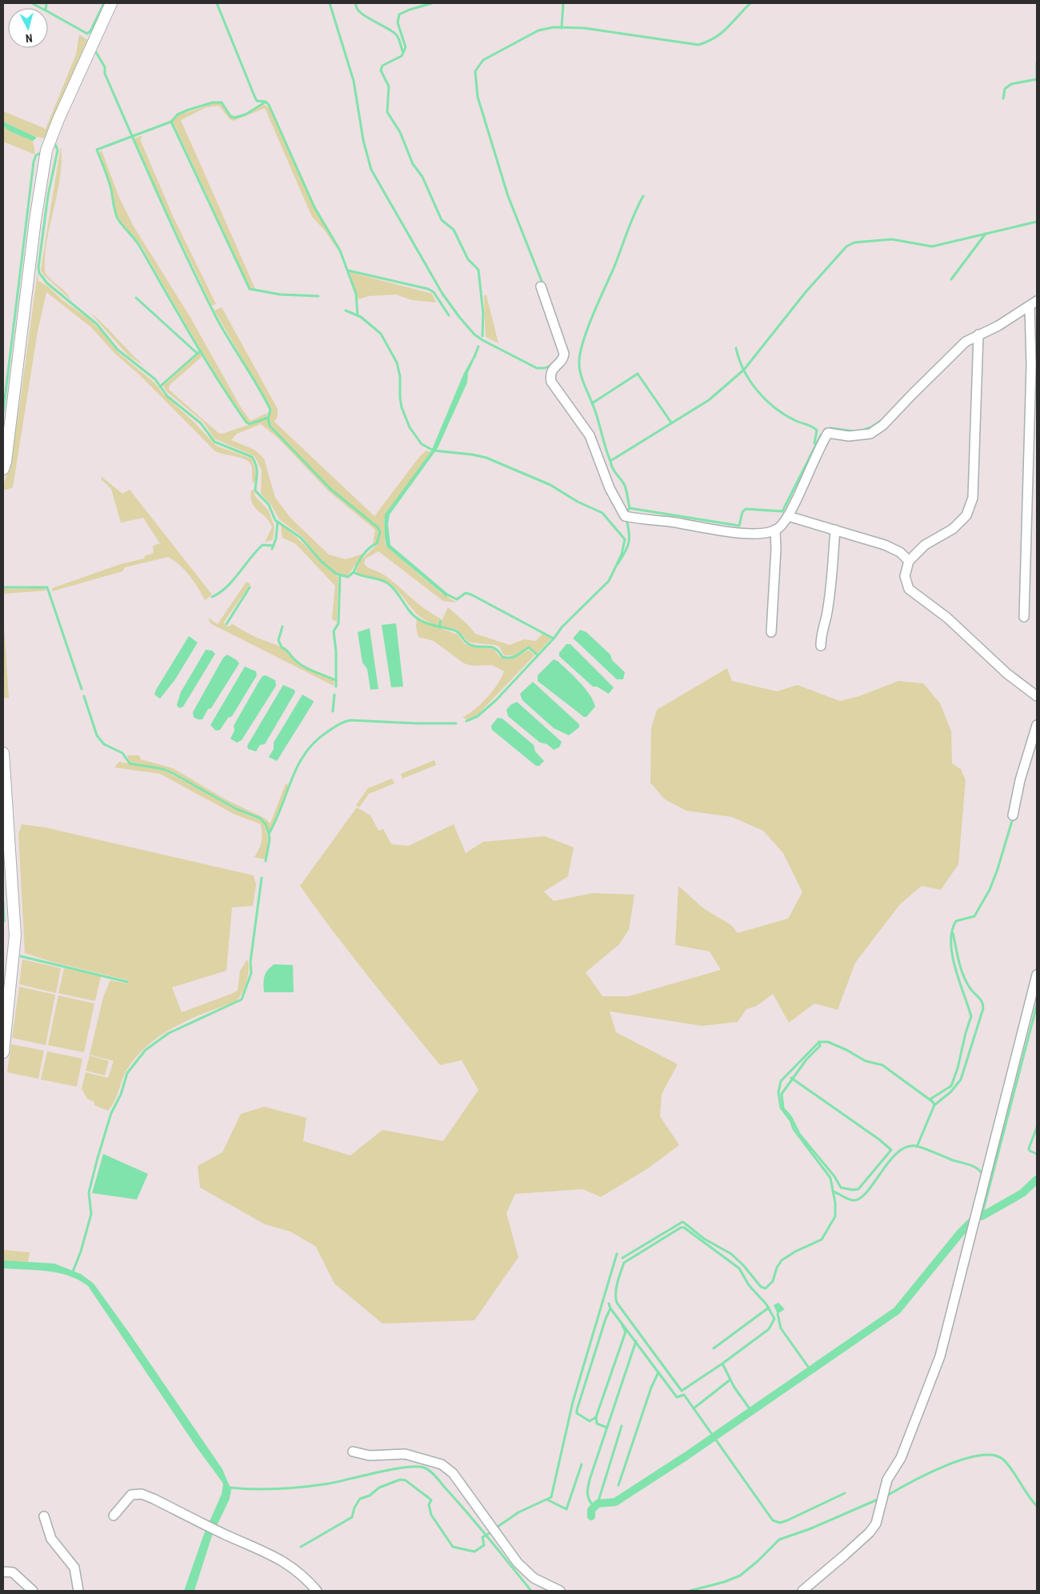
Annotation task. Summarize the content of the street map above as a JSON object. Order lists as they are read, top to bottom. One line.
{"north":"bottom"}
